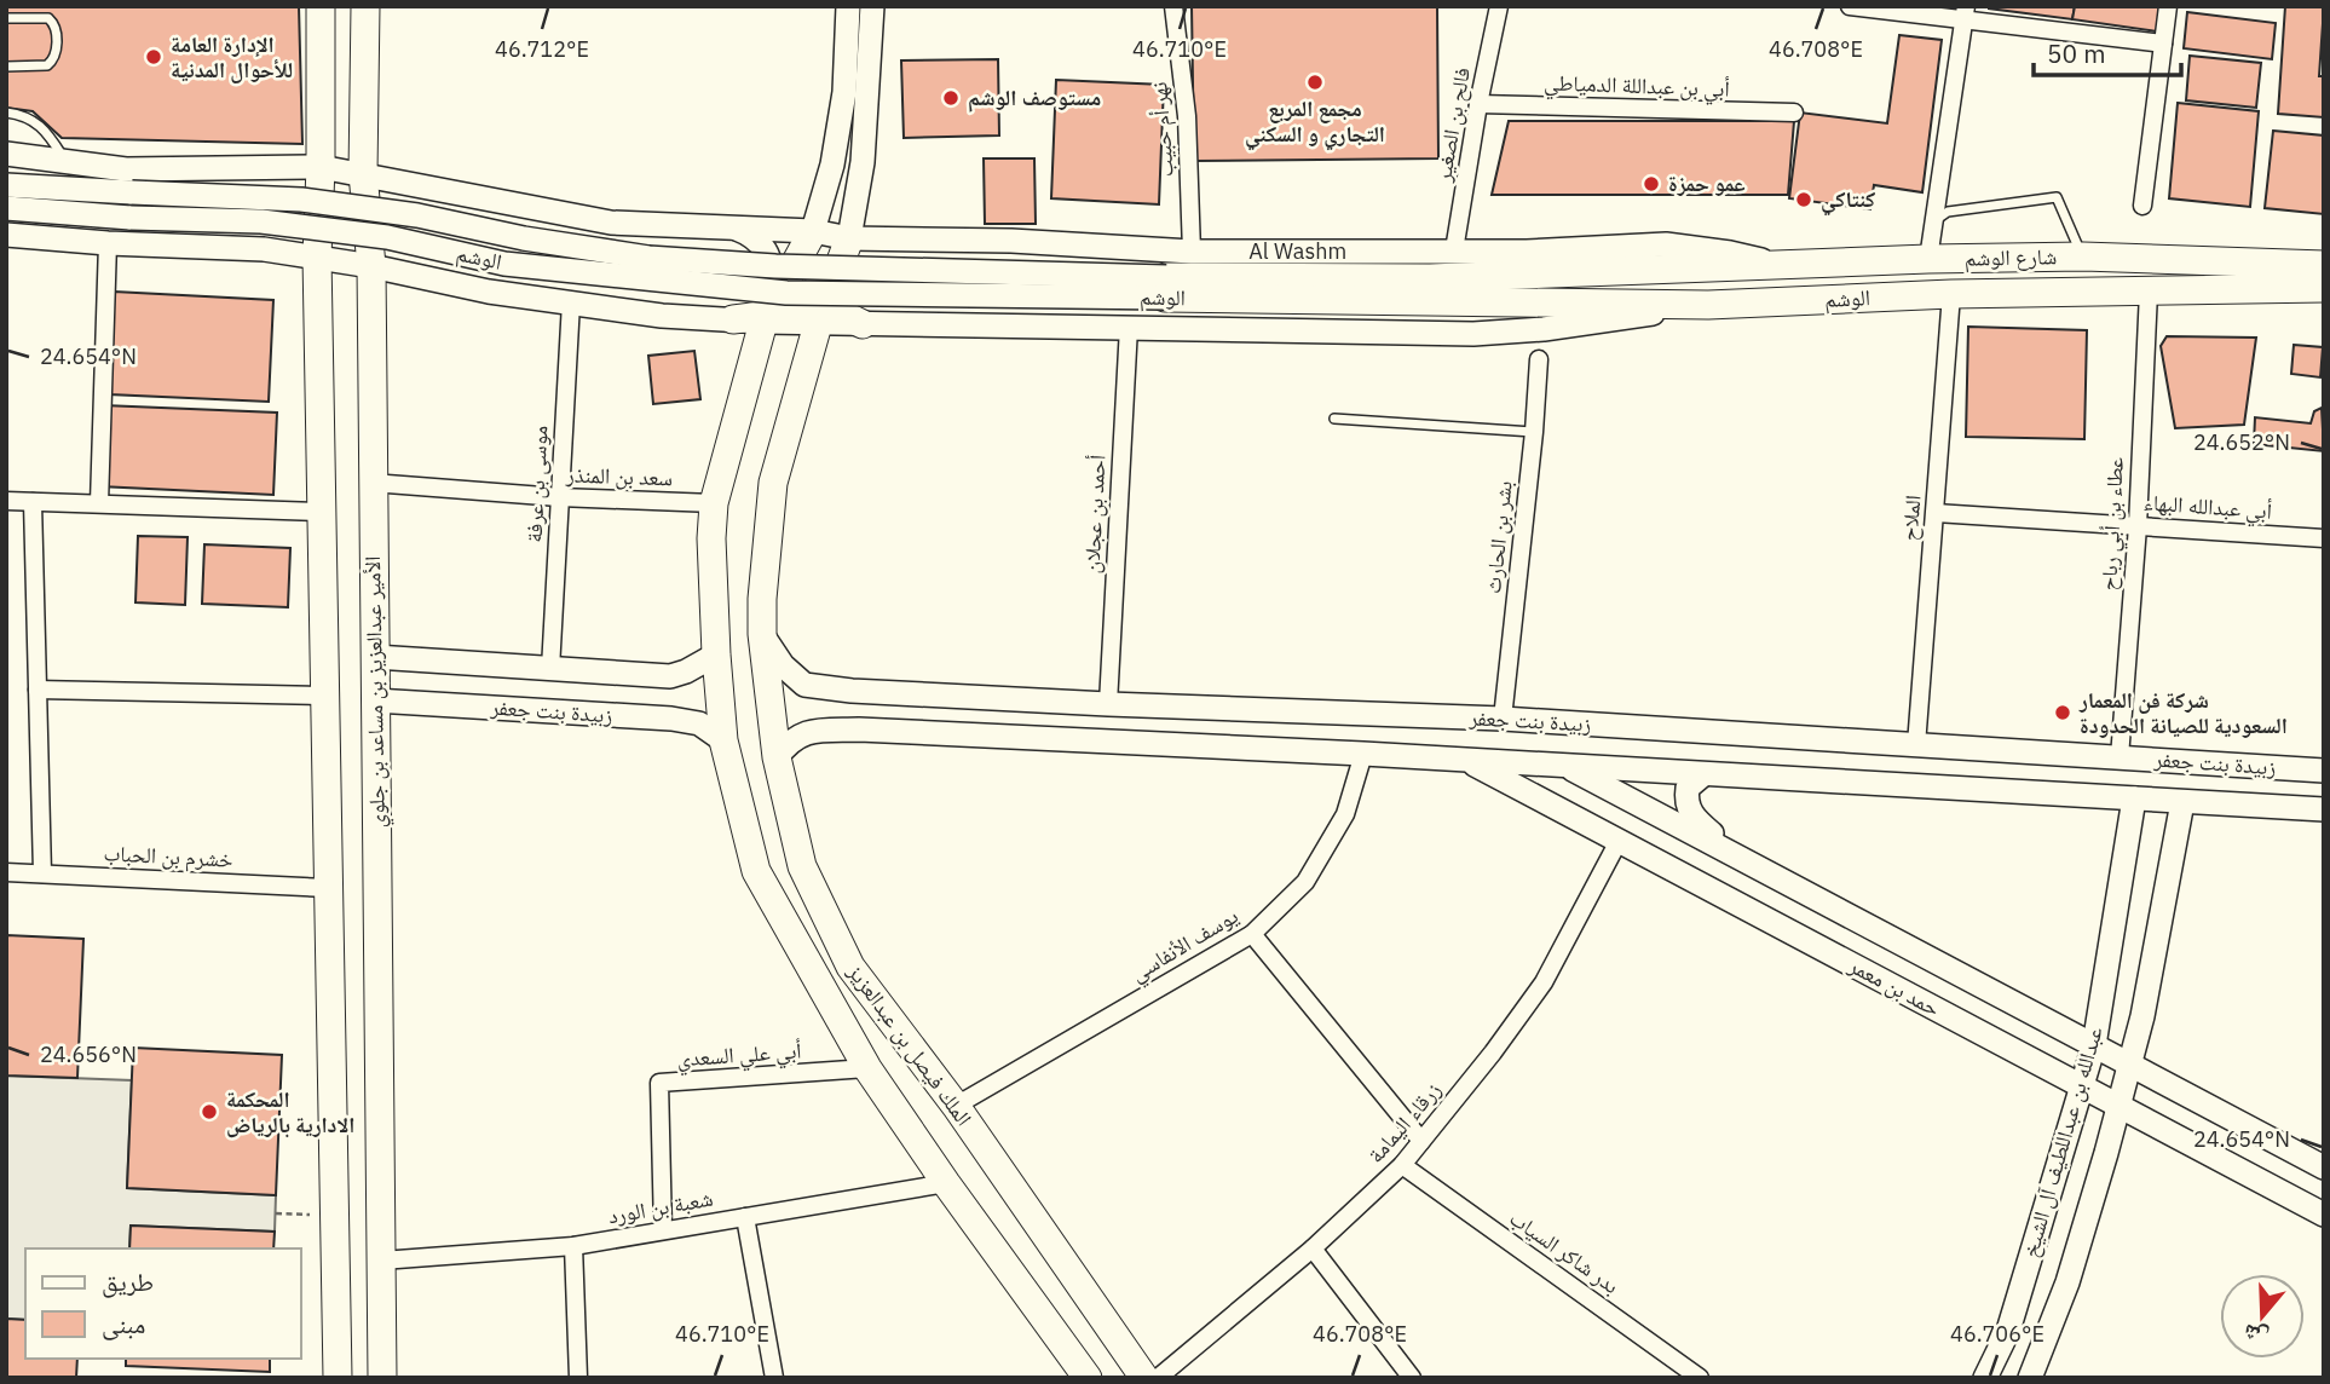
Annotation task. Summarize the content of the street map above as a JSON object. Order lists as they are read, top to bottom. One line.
{"streets":{"main road":["الوشم","شارع الوشم","الأمير عبدالعزيز بن مساعد بن جلوي","الملك فيصل بن عبدالعزيز"],"street":["أبي بن عبداللة الدمياطي","فالح بن الصغير","نهر أم حبيب","Al Washm","سعد بن المنذر","موسى بن عرفة","أبي عبدالله البهاء","أحمد بن عجلان","الملاح","عطاء بن أبي رباح","بشر بن الحارث","زبيدة بنت جعفر","خشرم بن الحباب","يوسف الأنفاسي","حمد بن معمر","أبي علي السعدي","زرقاء اليمامة","عبدالله بن عبداللطيف آل الشيخ","شعبة بن الورد","بدر شاكر السياب"]},"crossings":[["أبي بن عبداللة الدمياطي","فالح بن الصغير"],["فالح بن الصغير","Al Washm"],["نهر أم حبيب","Al Washm"],["Al Washm","شارع الوشم"],["Al Washm","الملك فيصل بن عبدالعزيز"],["الوشم","شارع الوشم"],["الوشم","موسى بن عرفة"],["الوشم","الملاح"],["الوشم","عطاء بن أبي رباح"],["الوشم","الأمير عبدالعزيز بن مساعد بن جلوي"],["سعد بن المنذر","موسى بن عرفة"],["سعد بن المنذر","الأمير عبدالعزيز بن مساعد بن جلوي"],["سعد بن المنذر","الملك فيصل بن عبدالعزيز"],["موسى بن عرفة","زبيدة بنت جعفر"],["أبي عبدالله البهاء","الملاح"],["أبي عبدالله البهاء","عطاء بن أبي رباح"],["أحمد بن عجلان","زبيدة بنت جعفر"],["الملاح","زبيدة بنت جعفر"],["عطاء بن أبي رباح","زبيدة بنت جعفر"],["بشر بن الحارث","زبيدة بنت جعفر"],["الأمير عبدالعزيز بن مساعد بن جلوي","زبيدة بنت جعفر"],["الأمير عبدالعزيز بن مساعد بن جلوي","شعبة بن الورد"],["زبيدة بنت جعفر","يوسف الأنفاسي"],["زبيدة بنت جعفر","حمد بن معمر"],["زبيدة بنت جعفر","الملك فيصل بن عبدالعزيز"],["زبيدة بنت جعفر","عبدالله بن عبداللطيف آل الشيخ"],["يوسف الأنفاسي","الملك فيصل بن عبدالعزيز"],["حمد بن معمر","زرقاء اليمامة"],["حمد بن معمر","عبدالله بن عبداللطيف آل الشيخ"],["الملك فيصل بن عبدالعزيز","أبي علي السعدي"],["الملك فيصل بن عبدالعزيز","شعبة بن الورد"],["أبي علي السعدي","شعبة بن الورد"],["زرقاء اليمامة","بدر شاكر السياب"]],"places":["الإدارة العامة للأحوال المدنية","مجمع المربع التجاري و السكني","مستوصف الوشم","عمو حمزة","كنتاكي","شركة فن المعمار السعودية للصيانة الحدودة","المحكمة الادارية بالرياض"],"legend":["طريق","مبنى"],"scale_bar":"50 m","north":"bottom","coordinates":["46.710°E","46.712°E","46.708°E","24.654°N","24.652°N","24.656°N","46.706°E"]}
